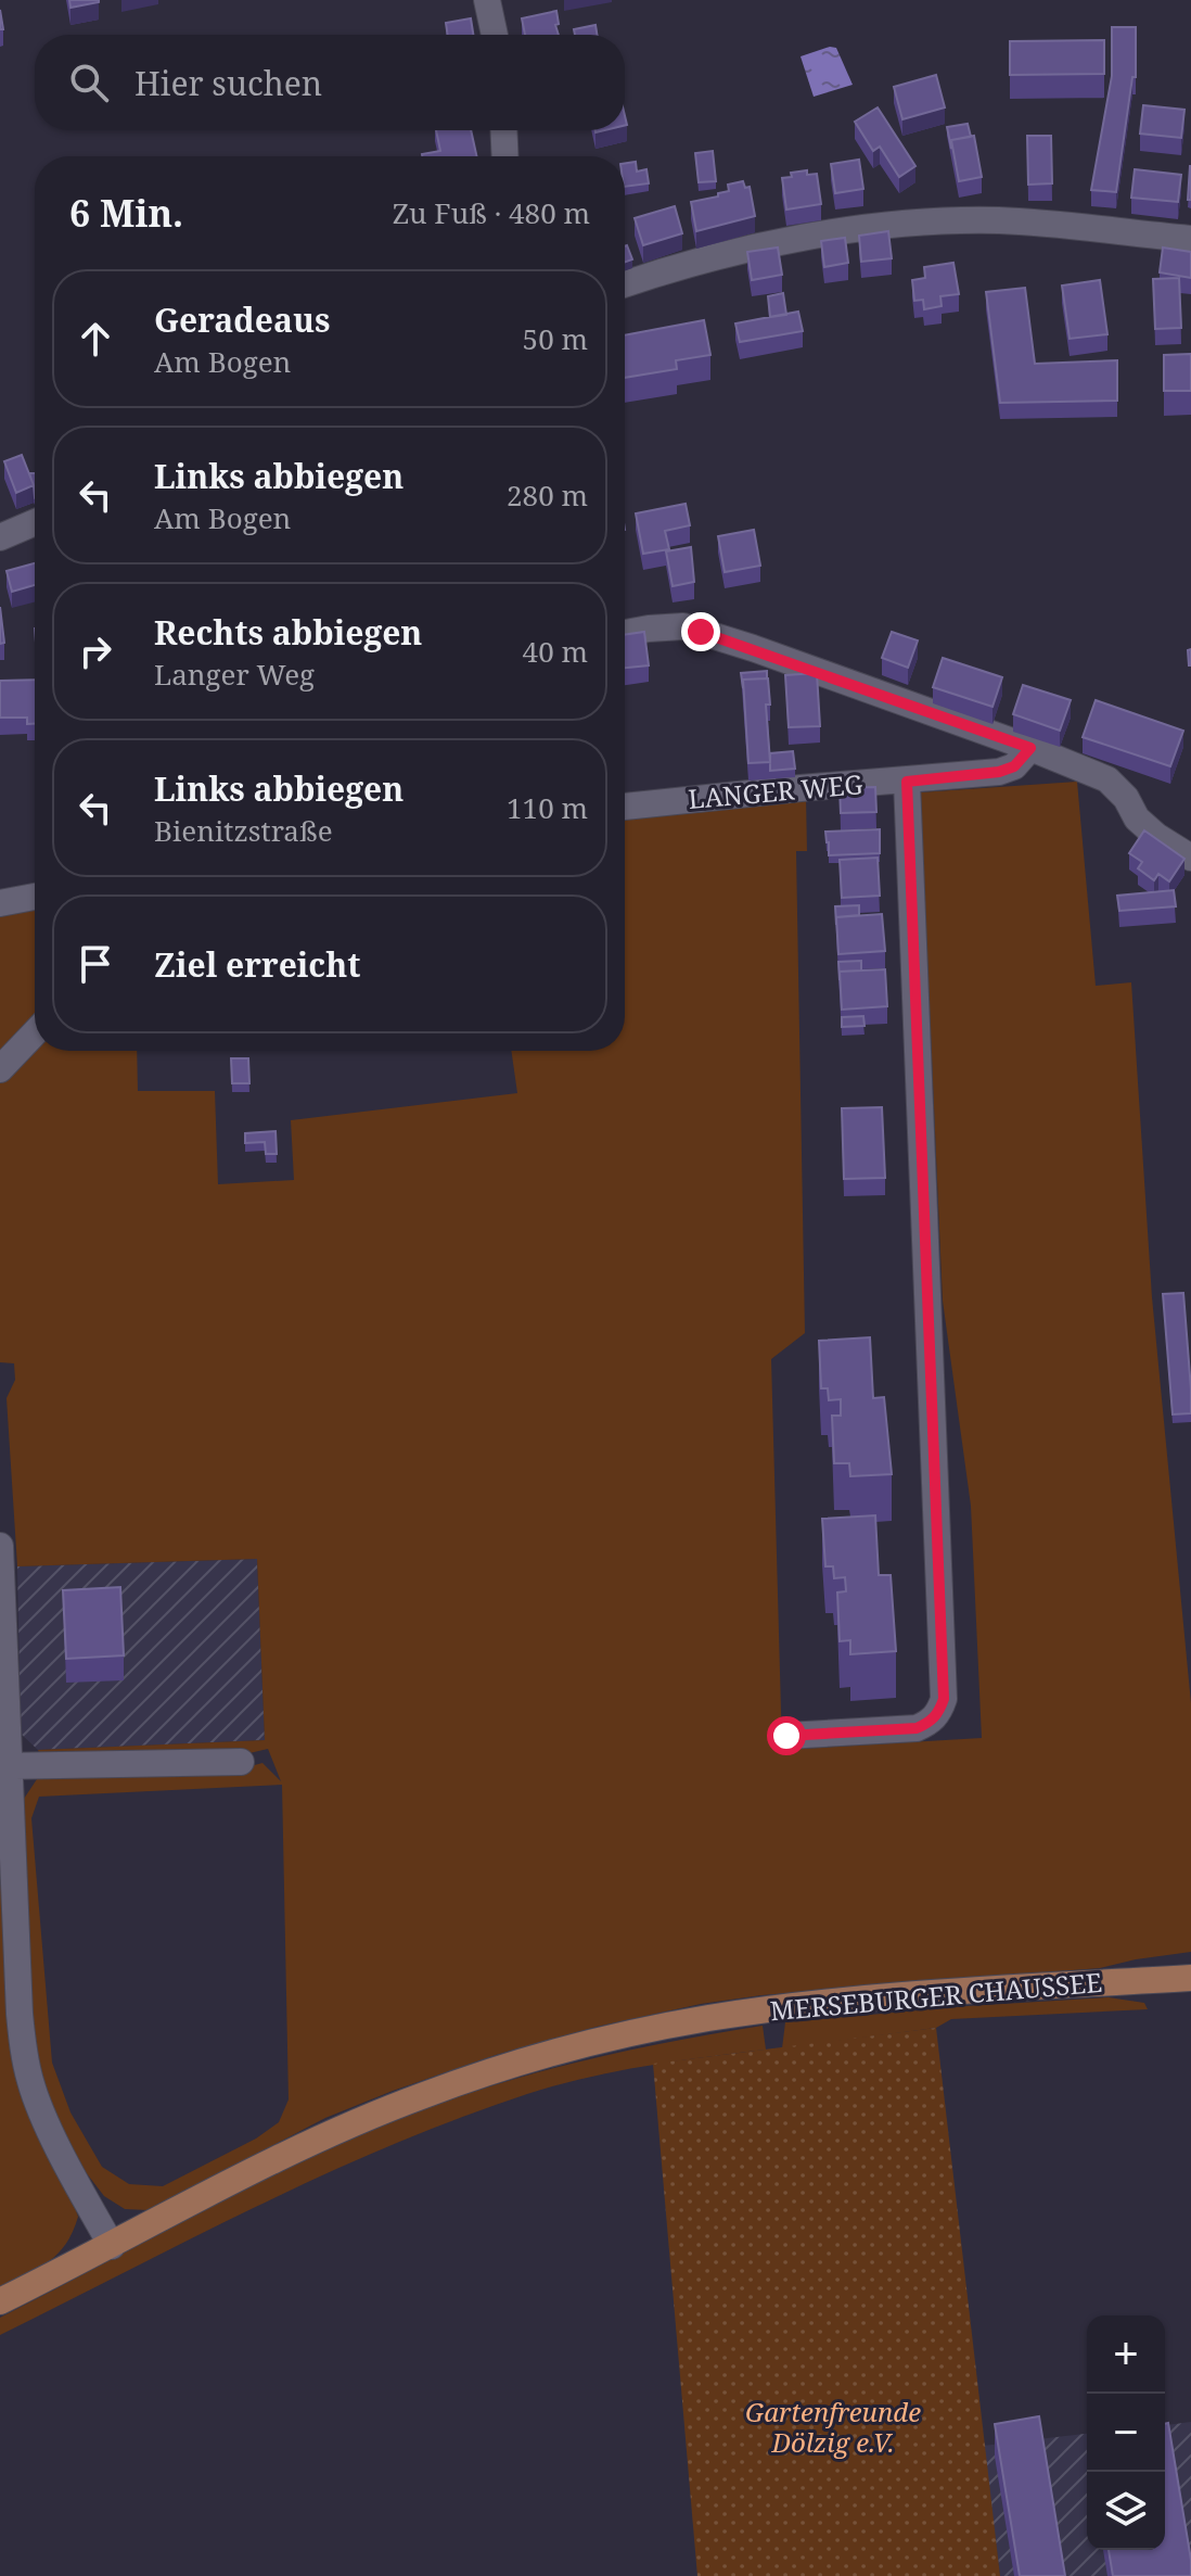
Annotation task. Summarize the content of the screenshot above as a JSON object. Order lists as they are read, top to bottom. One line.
{"streets":{"main road":["MERSEBURGER CHAUSSEE"],"street":["LANGER WEG"]},"parks":["Gartenfreunde Dölzig e.V."],"page":{"search":"Hier suchen","heading":["6 Min.","Zu Fuß · 480 m"],"list":[["Geradeaus","Am Bogen","50 m"],["Links abbiegen","Am Bogen","280 m"],["Rechts abbiegen","Langer Weg","40 m"],["Links abbiegen","Bienitzstraße","110 m"],"Ziel erreicht"],"map_buttons":["+","−"]}}
